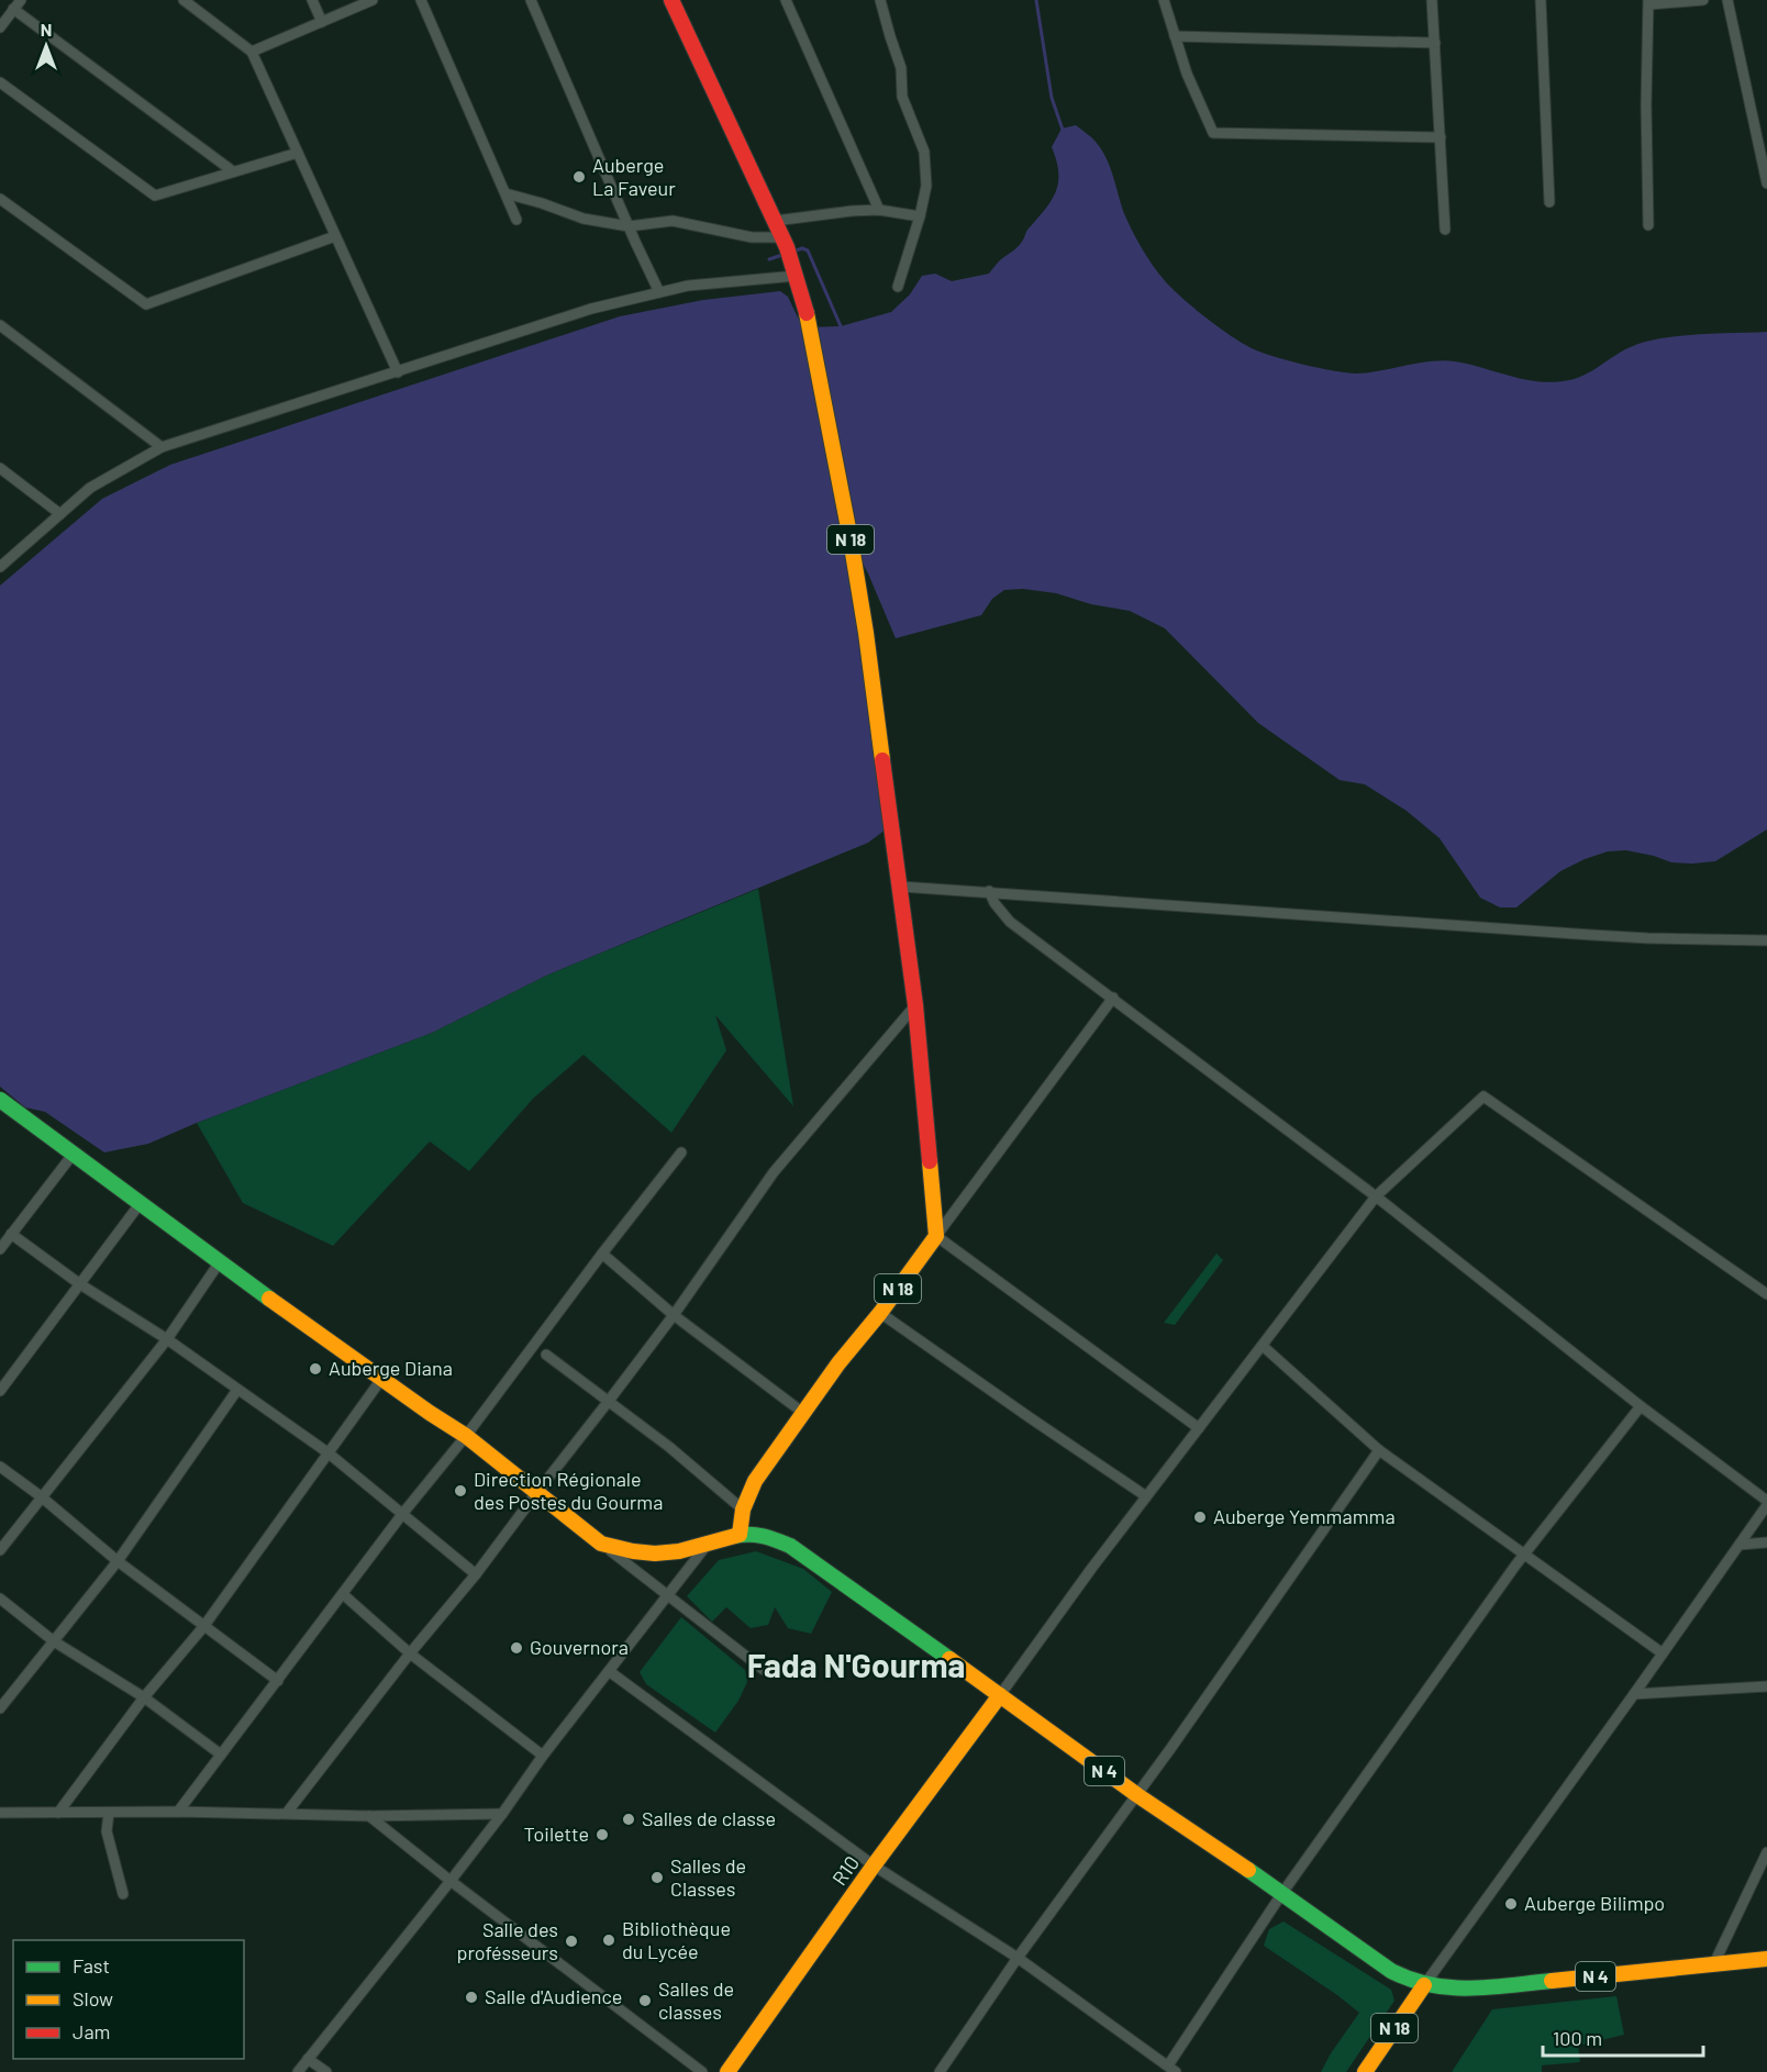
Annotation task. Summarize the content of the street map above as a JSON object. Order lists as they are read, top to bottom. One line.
{"streets":{"main road":["N 18","N 4","R10"]},"crossings":[["N 18","N 4"],["N 4","R10"]],"districts":["Fada N'Gourma"],"places":["Auberge La Faveur","Auberge Diana","Direction Régionale des Postes du Gourma","Auberge Yemmamma","Gouvernora","Salles de classe","Toilette","Salles de Classes","Auberge Bilimpo","Bibliothèque du Lycée","Salle des profésseurs","Salle d'Audience","Salles de classes"],"legend":["Fast","Slow","Jam"],"scale_bar":"100 m","north":"top"}
